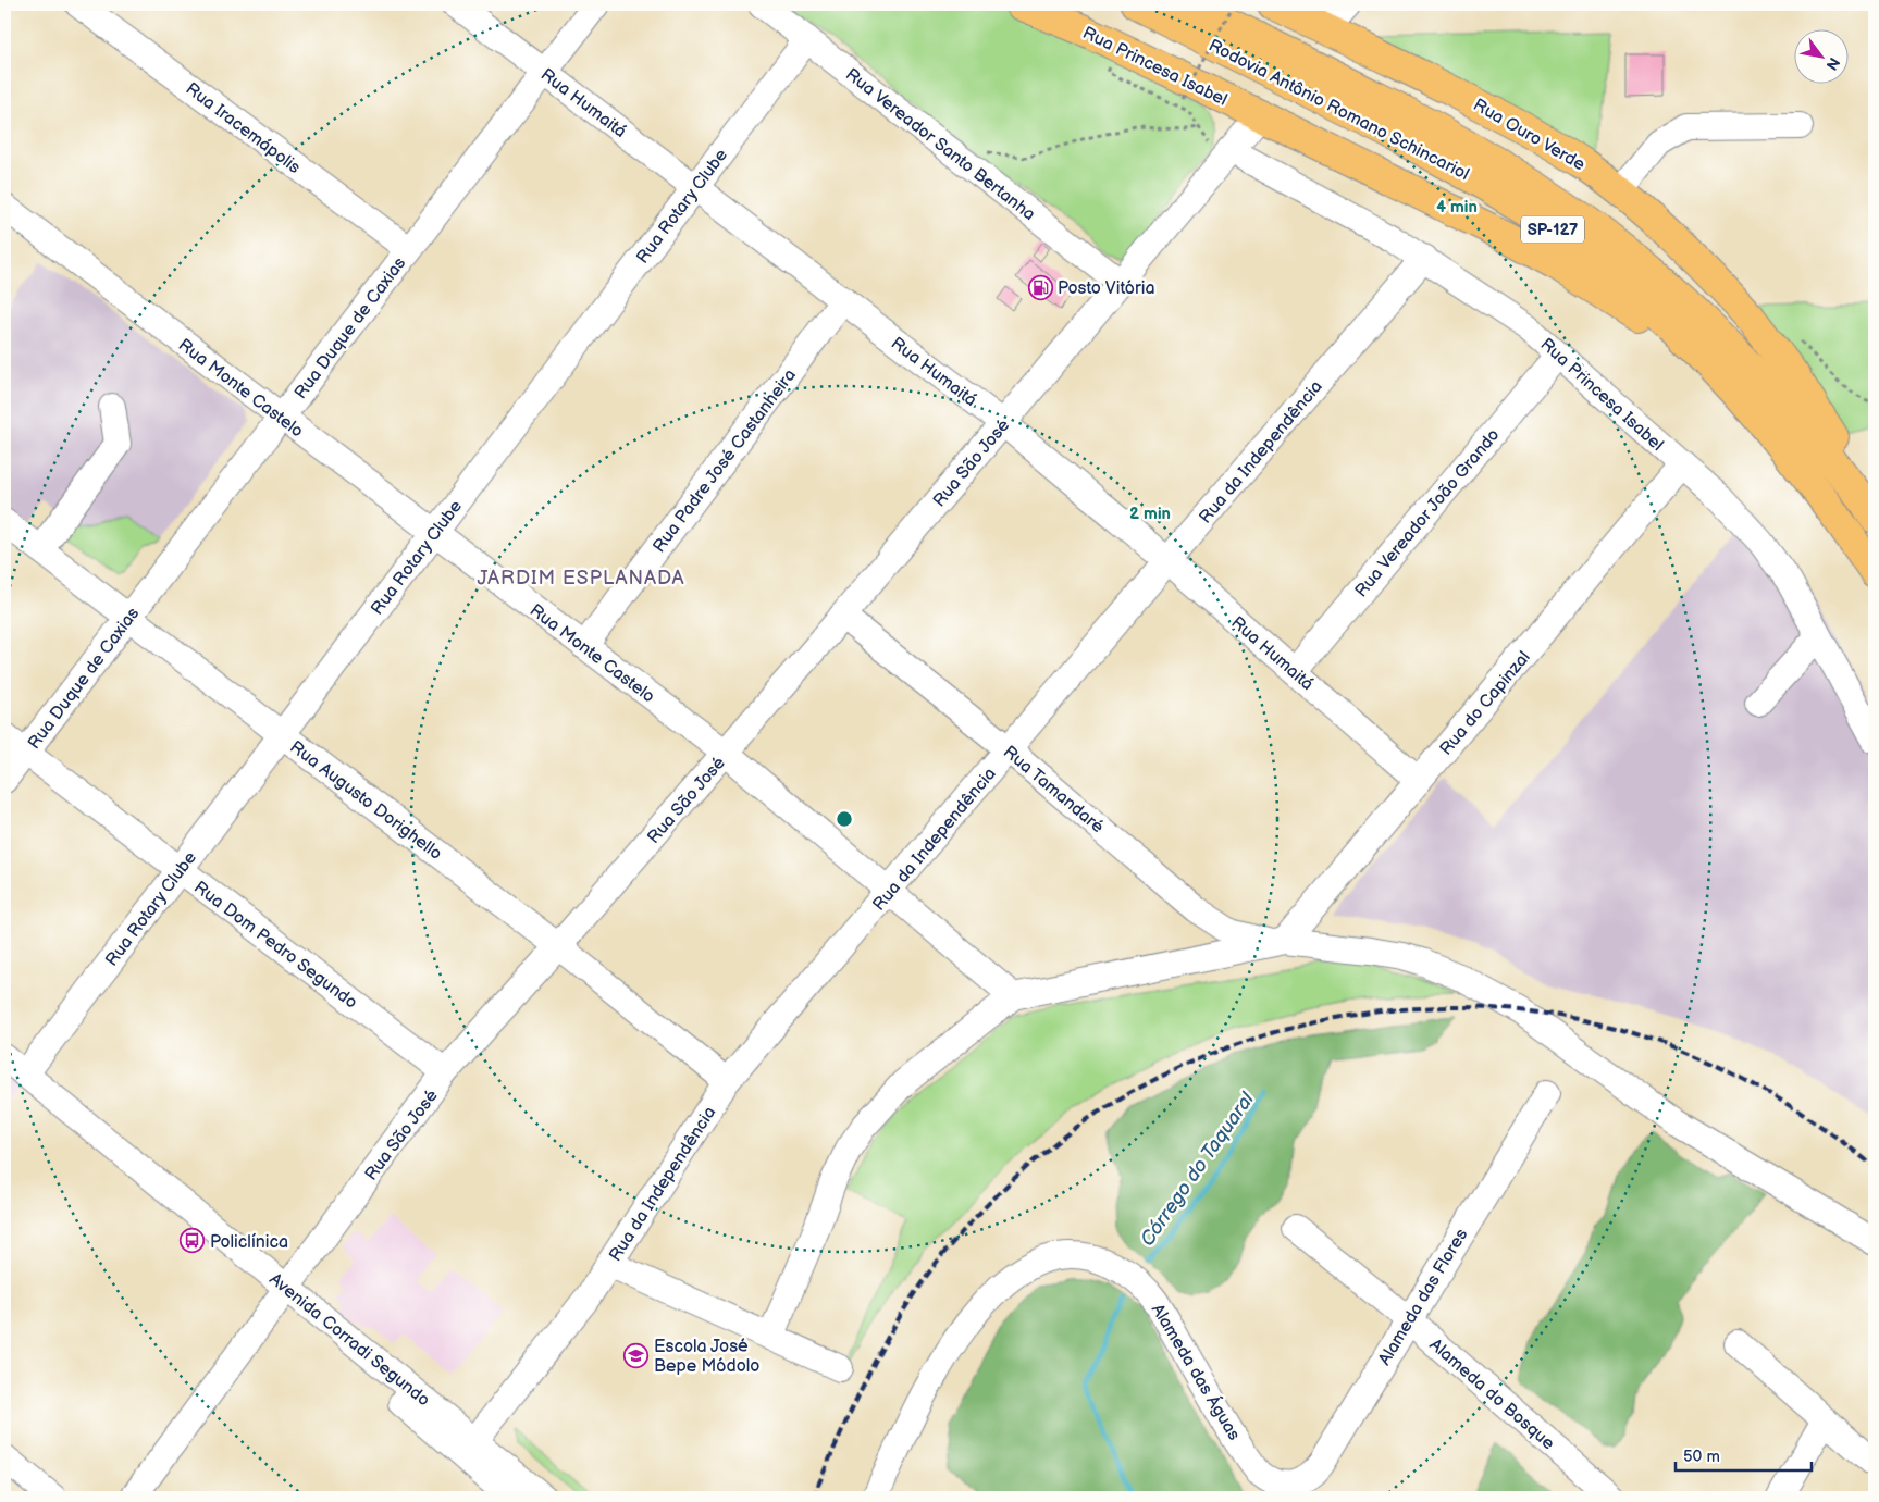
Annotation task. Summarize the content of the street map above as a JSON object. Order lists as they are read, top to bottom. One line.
{"streets":{"main road":["Rua Princesa Isabel","Rodovia Antônio Romano Schincariol","Rua Ouro Verde","SP-127"],"street":["Rua Humaitá","Rua Iracemápolis","Rua Vereador Santo Bertanha","Rua Rotary Clube","Rua Duque de Caxias","Rua Monte Castelo","Rua da Independência","Rua Padre José Castanheira","Rua São José","Rua Vereador João Grando","Rua do Capinzal","Rua Tamandaré","Rua Augusto Dorighello","Rua Dom Pedro Segundo","Alameda das Flores","Avenida Corradi Segundo","Alameda das Águas","Alameda do Bosque"]},"crossings":[["Rua Princesa Isabel","Rodovia Antônio Romano Schincariol"],["Rua Princesa Isabel","Rua da Independência"],["Rua Princesa Isabel","Rua São José"],["Rua Princesa Isabel","Rua Vereador João Grando"],["Rua Princesa Isabel","Rua do Capinzal"],["Rua Humaitá","Rua Rotary Clube"],["Rua Humaitá","Rua Duque de Caxias"],["Rua Humaitá","Rua da Independência"],["Rua Humaitá","Rua Padre José Castanheira"],["Rua Humaitá","Rua São José"],["Rua Humaitá","Rua Vereador João Grando"],["Rua Humaitá","Rua do Capinzal"],["Rodovia Antônio Romano Schincariol","Rua Ouro Verde"],["Rua Iracemápolis","Rua Duque de Caxias"],["Rua Vereador Santo Bertanha","Rua Rotary Clube"],["Rua Vereador Santo Bertanha","Rua São José"],["Rua Rotary Clube","Rua Monte Castelo"],["Rua Rotary Clube","Rua Augusto Dorighello"],["Rua Rotary Clube","Rua Dom Pedro Segundo"],["Rua Rotary Clube","Avenida Corradi Segundo"],["Rua Duque de Caxias","Rua Monte Castelo"],["Rua Duque de Caxias","Rua Augusto Dorighello"],["Rua Duque de Caxias","Rua Dom Pedro Segundo"],["Rua Monte Castelo","Rua da Independência"],["Rua Monte Castelo","Rua Padre José Castanheira"],["Rua Monte Castelo","Rua São José"],["Rua da Independência","Rua Tamandaré"],["Rua da Independência","Rua Augusto Dorighello"],["Rua da Independência","Avenida Corradi Segundo"],["Rua São José","Rua Tamandaré"],["Rua São José","Rua Augusto Dorighello"],["Rua São José","Rua Dom Pedro Segundo"],["Rua São José","Avenida Corradi Segundo"],["Rua do Capinzal","Rua Tamandaré"],["Alameda das Flores","Alameda das Águas"],["Alameda das Flores","Alameda do Bosque"]],"districts":["JARDIM ESPLANADA"],"water":["Córrego do Taquaral"],"places":{"fuel station":["Posto Vitória"],"bus stop":["Policlínica"],"school or university":["Escola José Bepe Módolo"]},"scale_bar":"50 m","north":"bottom right","rings":["4 min","2 min"]}
